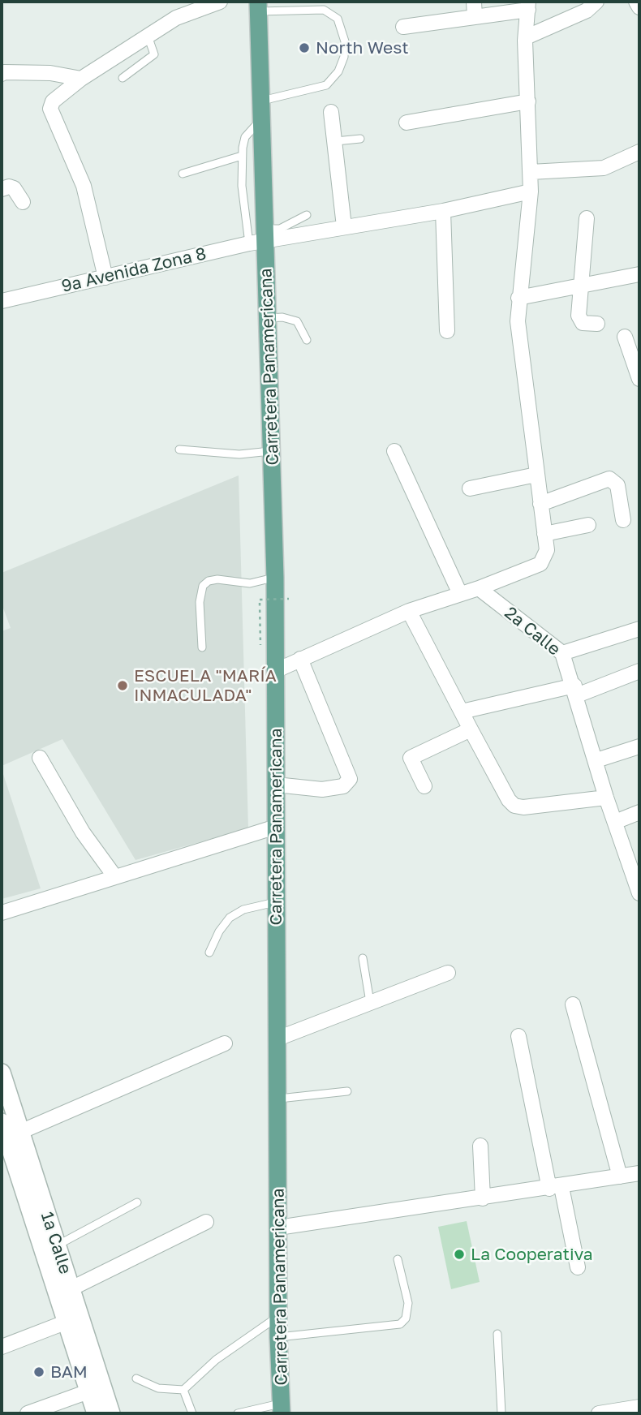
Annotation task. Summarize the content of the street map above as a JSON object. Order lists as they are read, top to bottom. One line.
{"streets":{"main road":["Carretera Panamericana"],"street":["9a Avenida Zona 8","2a Calle","1a Calle"]},"crossings":[["9a Avenida Zona 8","Carretera Panamericana"]],"places":["North West","ESCUELA \"MARÍA INMACULADA\"","La Cooperativa","BAM"]}
